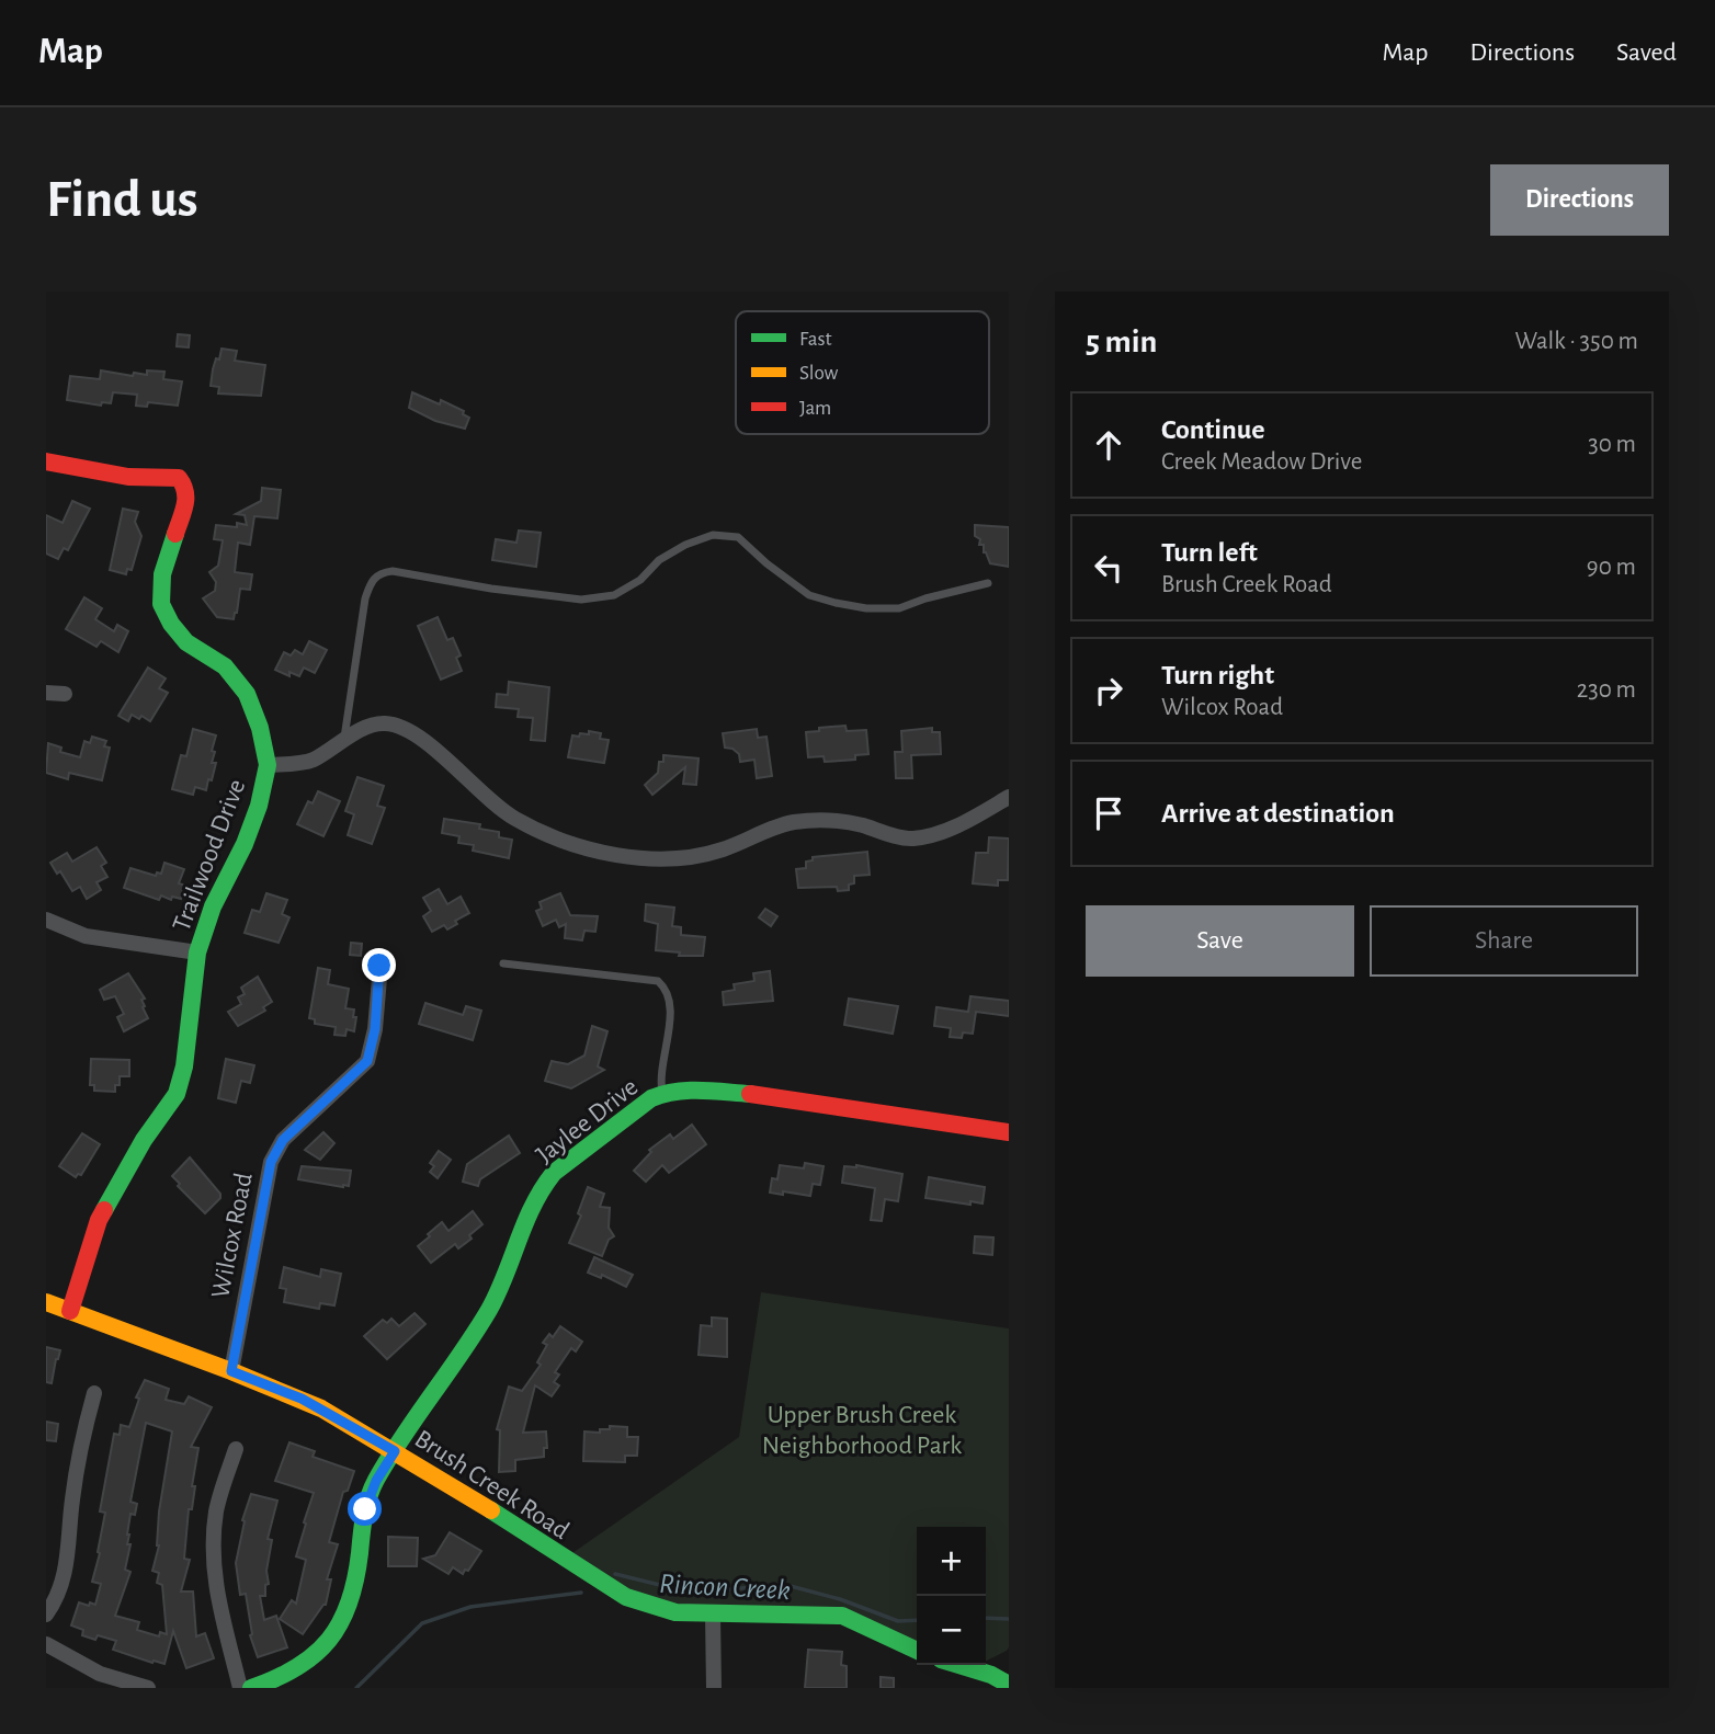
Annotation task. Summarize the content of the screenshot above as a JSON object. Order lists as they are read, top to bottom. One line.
{"streets":{"street":["Trailwood Drive","Jaylee Drive","Wilcox Road","Brush Creek Road"]},"crossings":[["Trailwood Drive","Brush Creek Road"],["Jaylee Drive","Brush Creek Road"],["Wilcox Road","Brush Creek Road"]],"water":["Rincon Creek"],"parks":["Upper Brush Creek Neighborhood Park"],"legend":["Fast","Slow","Jam"],"page":{"header":"Map","nav":["Map","Directions","Saved"],"buttons":["Directions",["Save","Share"]],"title":"Find us","heading":["5 min","Walk · 350 m"],"list":[["Continue","Creek Meadow Drive","30 m"],["Turn left","Brush Creek Road","90 m"],["Turn right","Wilcox Road","230 m"],"Arrive at destination"],"map_buttons":["+","−"]}}
